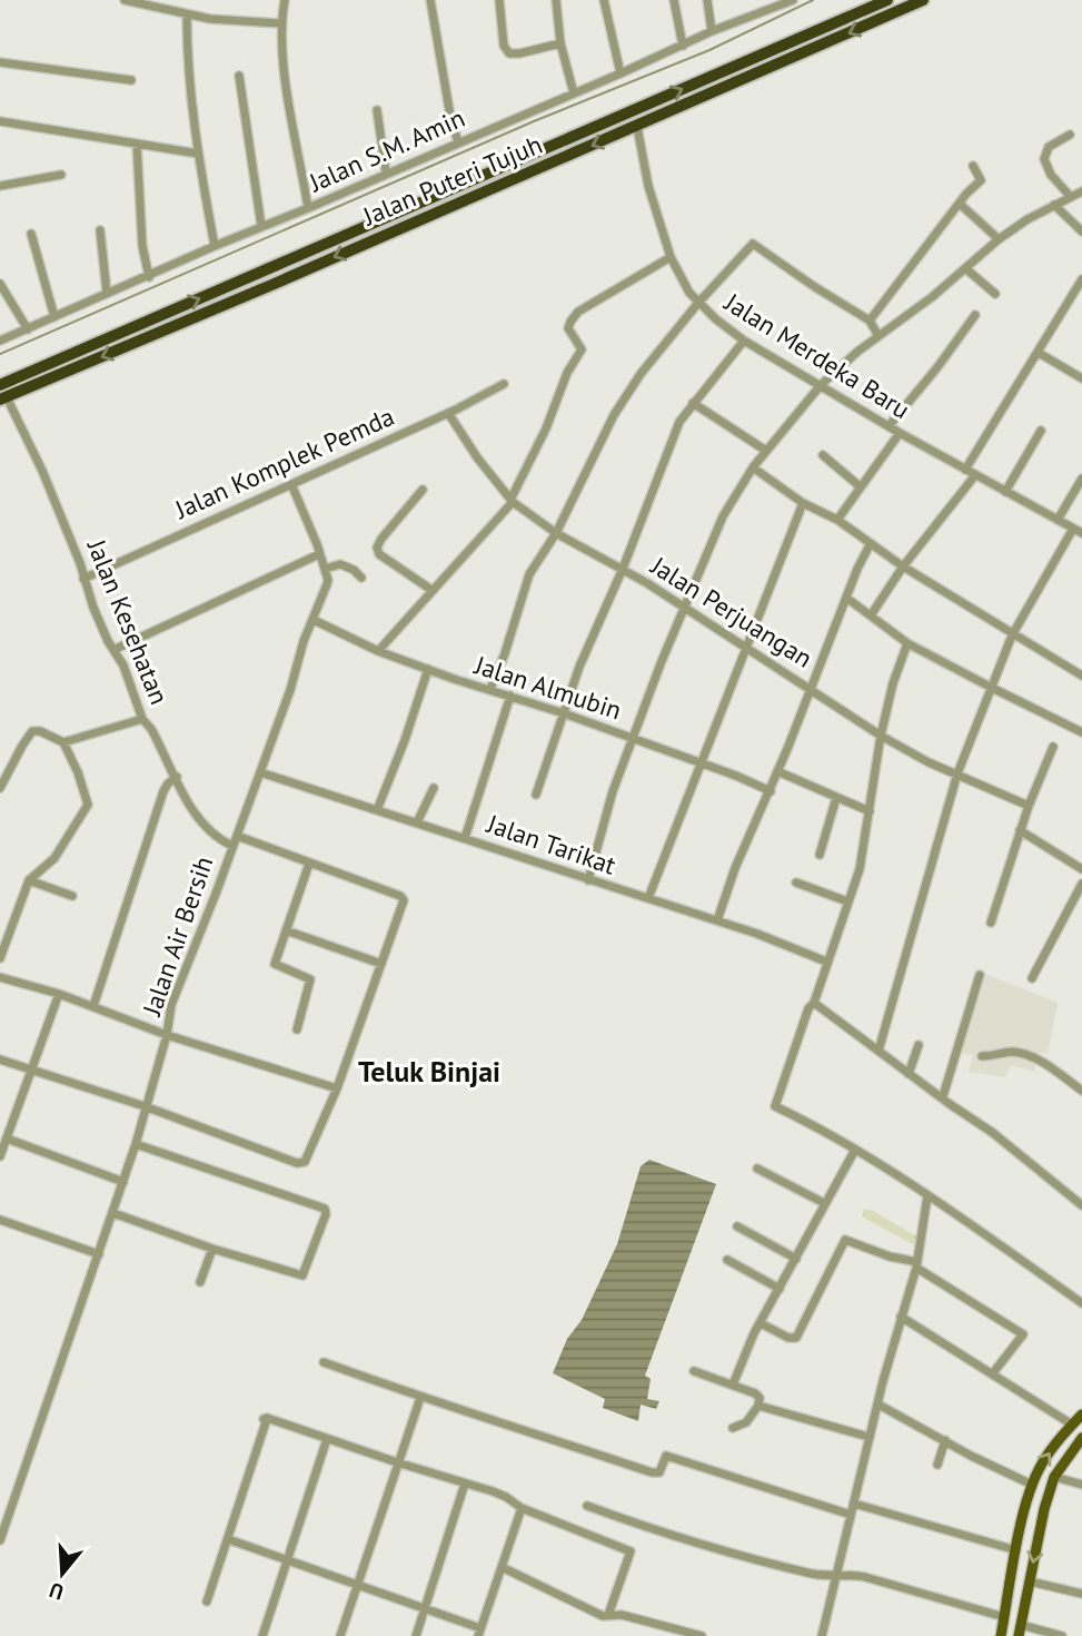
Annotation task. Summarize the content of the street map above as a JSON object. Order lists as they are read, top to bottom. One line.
{"streets":{"highway":["Jalan Puteri Tujuh"],"street":["Jalan S.M. Amin","Jalan Merdeka Baru","Jalan Komplek Pemda","Jalan Perjuangan","Jalan Kesehatan","Jalan Almubin","Jalan Tarikat","Jalan Air Bersih"]},"crossings":[["Jalan Puteri Tujuh","Jalan Merdeka Baru"],["Jalan Puteri Tujuh","Jalan Kesehatan"],["Jalan Komplek Pemda","Jalan Perjuangan"],["Jalan Komplek Pemda","Jalan Kesehatan"],["Jalan Kesehatan","Jalan Air Bersih"],["Jalan Almubin","Jalan Air Bersih"],["Jalan Tarikat","Jalan Air Bersih"]],"districts":["Teluk Binjai"],"north":"bottom"}
